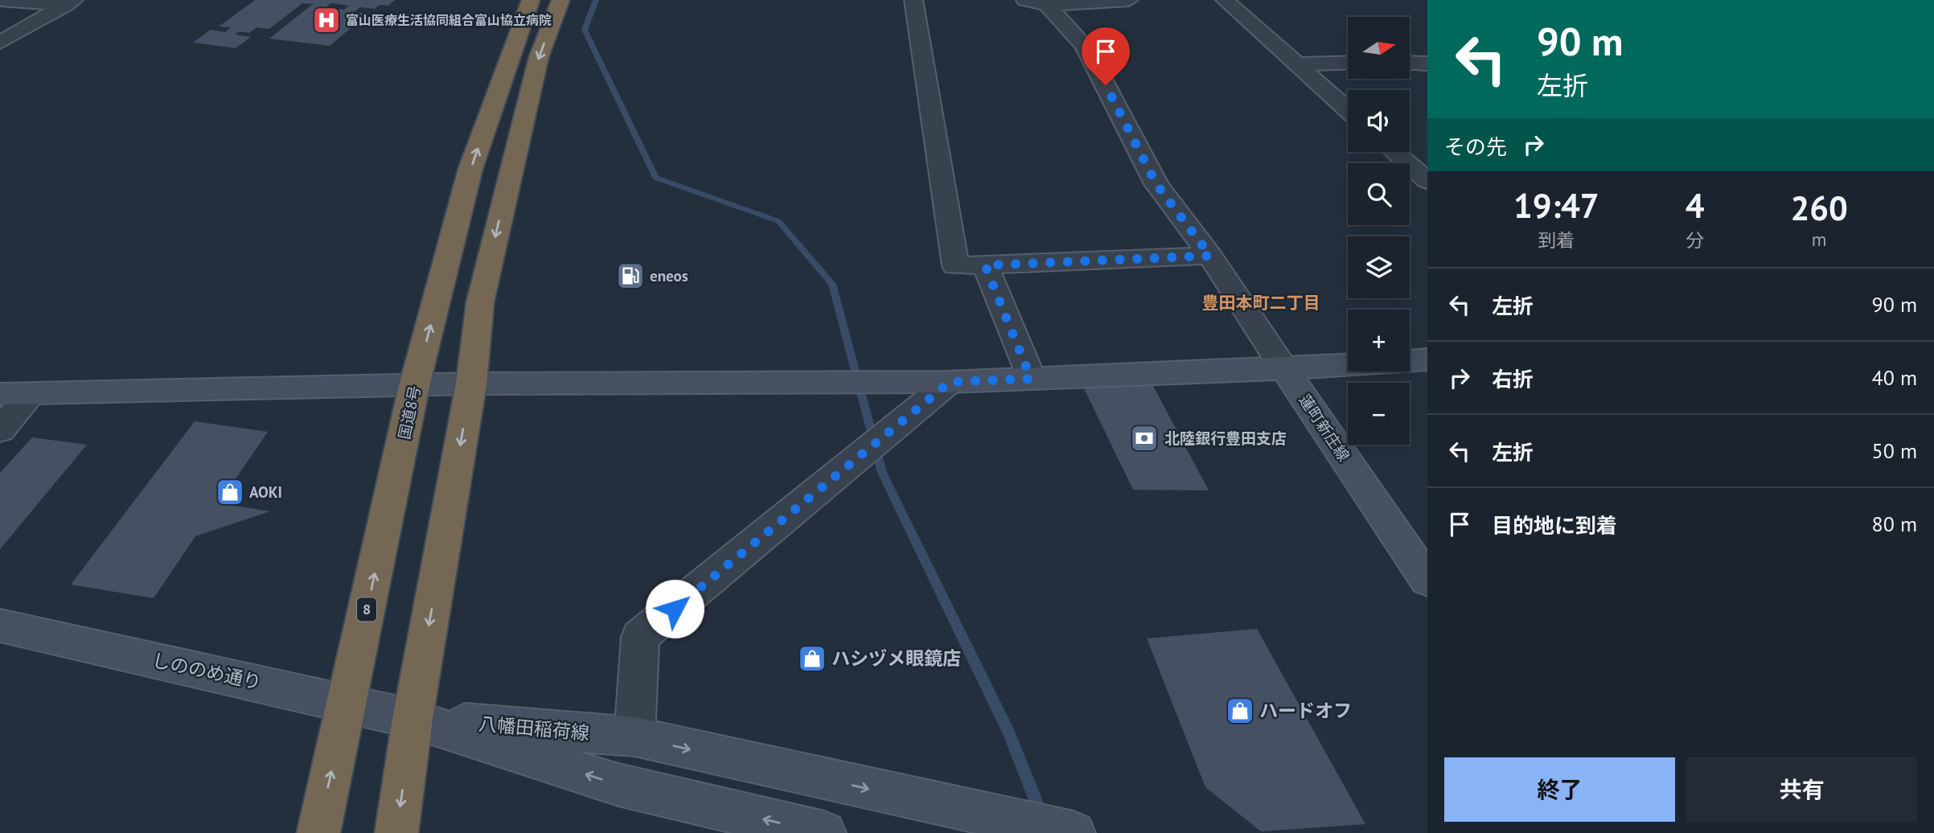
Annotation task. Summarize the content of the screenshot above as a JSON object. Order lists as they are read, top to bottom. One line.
{"streets":{"highway":["国道8号","8"],"main road":["蓮町新庄線","しののめ通り","八幡田稲荷線"]},"crossings":[["国道8号","しののめ通り"],["しののめ通り","八幡田稲荷線"]],"districts":["豊田本町二丁目"],"places":{"hospital":["富山医療生活協同組合富山協立病院"],"fuel station":["eneos"],"bank":["北陸銀行豊田支店"],"shop":["AOKI","ハシヅメ眼鏡店","ハードオフ"]},"north":"right","page":{"turn":["90 m","左折"],"map_buttons":["+","−"],"then":"その先","eta":["19:47","到着","4","分","260","m"],"list":[{"name":"左折","value":"90 m"},{"name":"右折","value":"40 m"},{"name":"左折","value":"50 m"},{"name":"目的地に到着","value":"80 m"}],"buttons":["終了","共有"]}}
